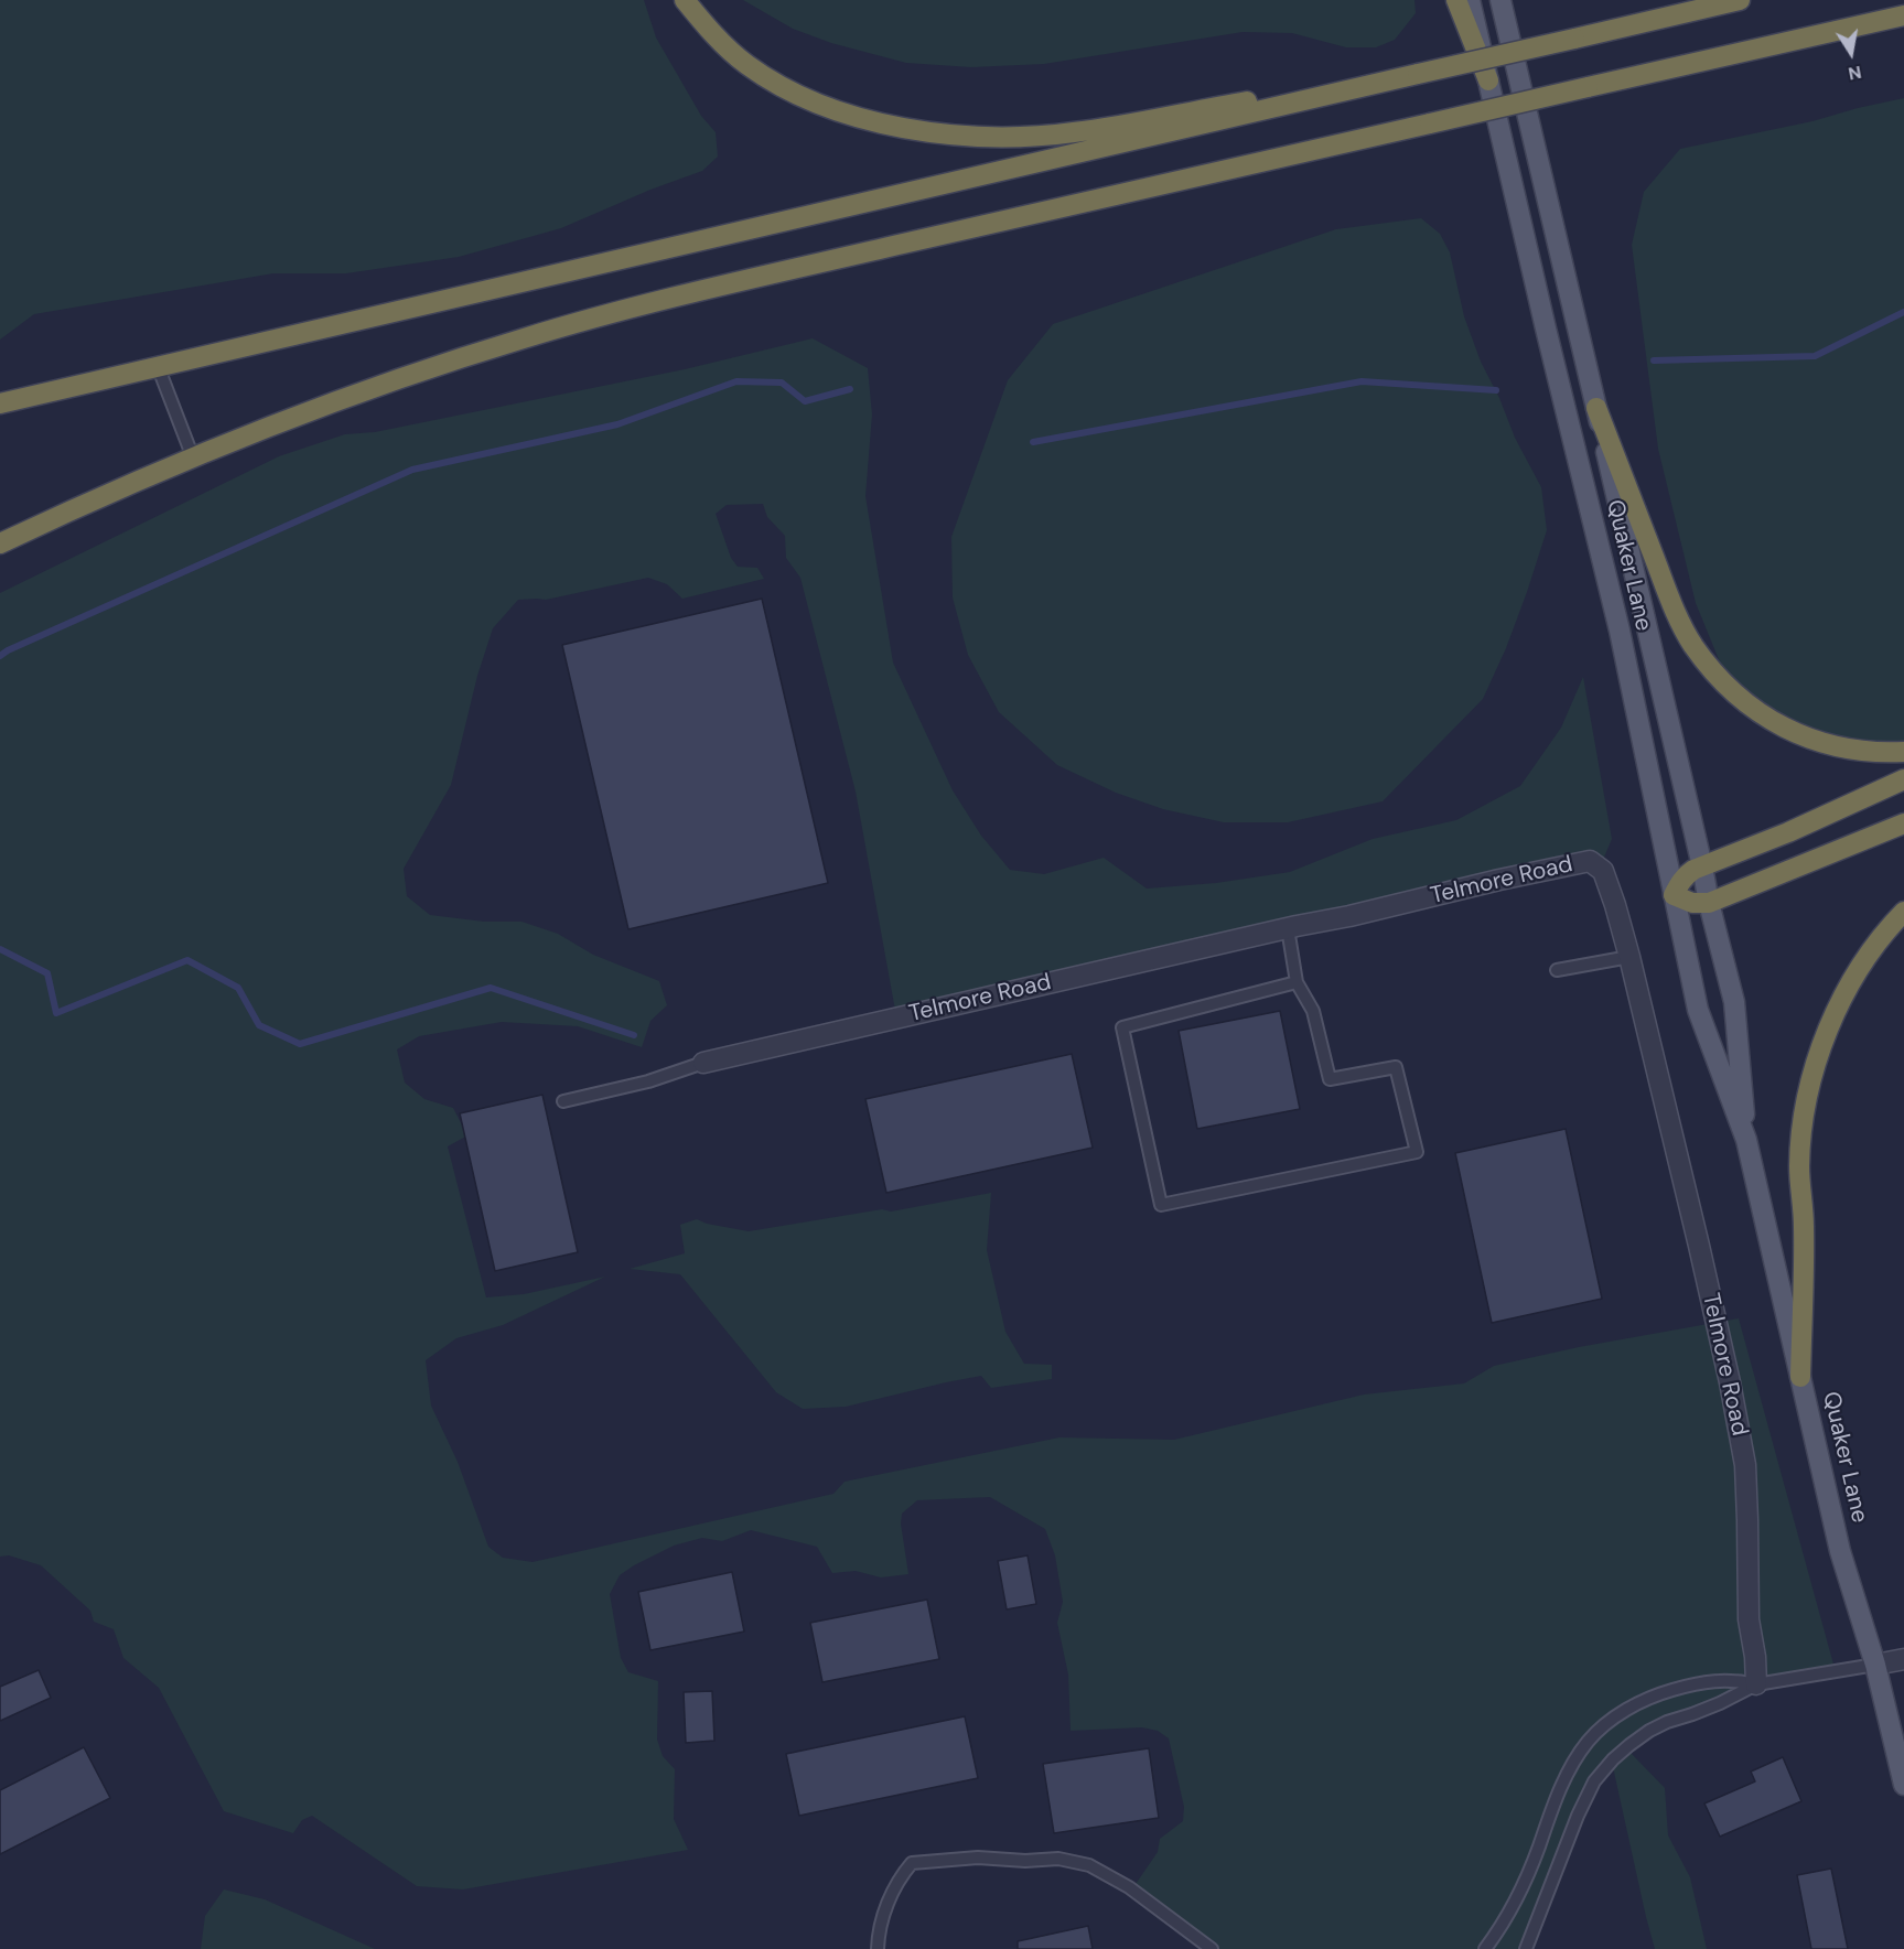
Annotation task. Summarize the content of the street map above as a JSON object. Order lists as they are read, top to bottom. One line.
{"streets":{"main road":["Quaker Lane"],"street":["Telmore Road"]},"north":"bottom"}
